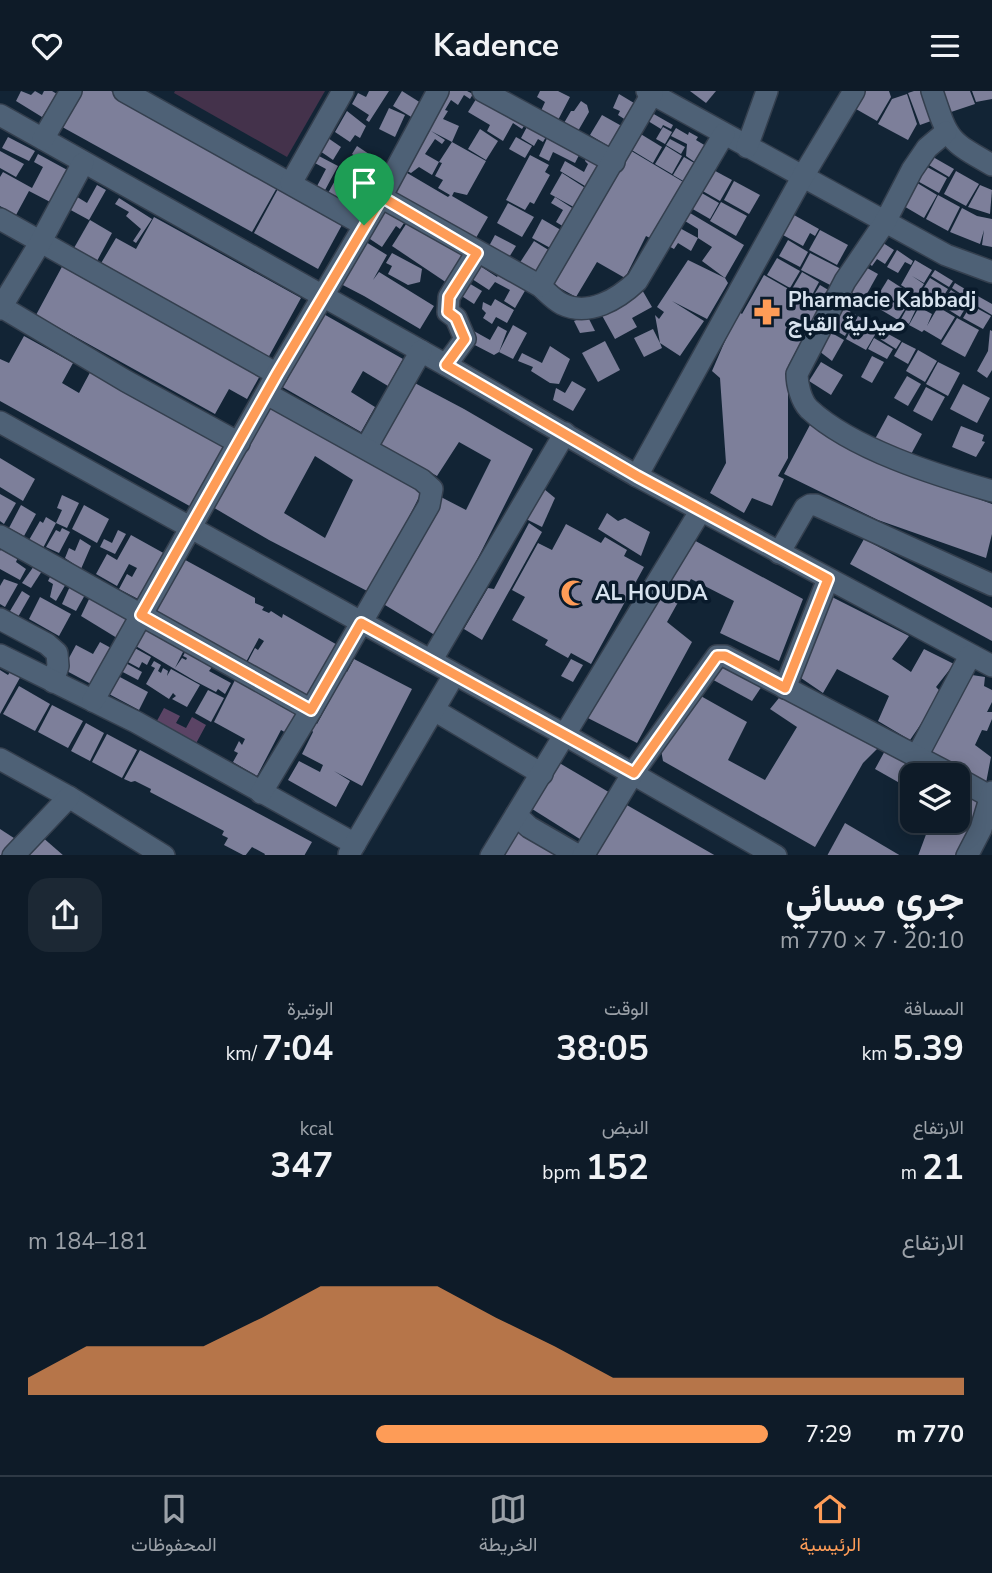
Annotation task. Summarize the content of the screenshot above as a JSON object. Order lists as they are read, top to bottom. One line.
{"places":{"pharmacy":["Pharmacie Kabbadj صيدلية القباج"],"mosque":["AL HOUDA"]},"page":{"header":"Kadence","heading":["جري مسائي","20:10 · 7 × 770 m"],"stats":[["المسافة","5.39 km"],["الوقت","38:05"],["الوتيرة","7:04 /km"],["الارتفاع","21 m"],["النبض","152 bpm"],["kcal","347"]],"chart":["الارتفاع","181–184 m"],"list":[{"name":"770 m","note":"7:29"}],"tabs":["الرئيسية","الخريطة","المحفوظات"]}}
